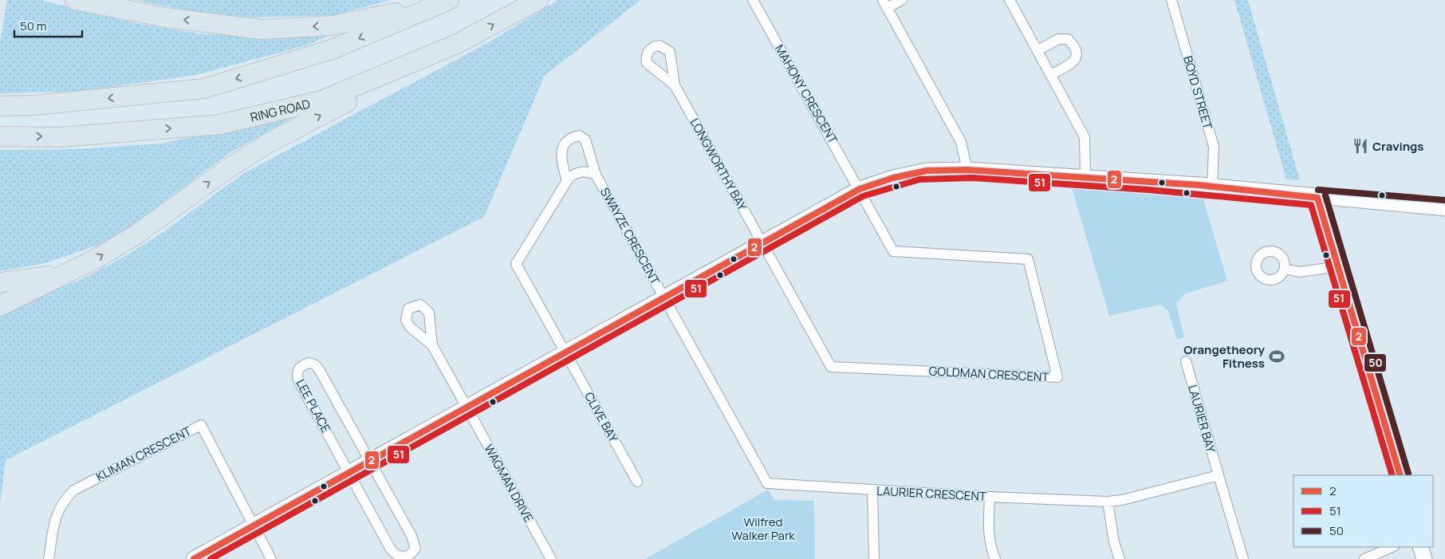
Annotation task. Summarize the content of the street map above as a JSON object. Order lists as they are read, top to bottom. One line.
{"streets":{"highway":["RING ROAD"],"street":["BOYD STREET","MAHONY CRESCENT","LONGWORTHY BAY","SWAYZE CRESCENT","GOLDMAN CRESCENT","LEE PLACE","CLIVE BAY","LAURIER BAY","KLIMAN CRESCENT","WAGMAN DRIVE","LAURIER CRESCENT"]},"crossings":[["MAHONY CRESCENT","GOLDMAN CRESCENT"],["LONGWORTHY BAY","GOLDMAN CRESCENT"],["SWAYZE CRESCENT","CLIVE BAY"],["SWAYZE CRESCENT","LAURIER CRESCENT"],["LAURIER BAY","LAURIER CRESCENT"]],"parks":["Wilfred Walker Park"],"places":{"restaurant":["Cravings"],"sports":["Orangetheory Fitness"]},"lines":["transit line 2","transit line 51","transit line 50"],"legend":["2","51","50"],"scale_bar":"50 m"}
